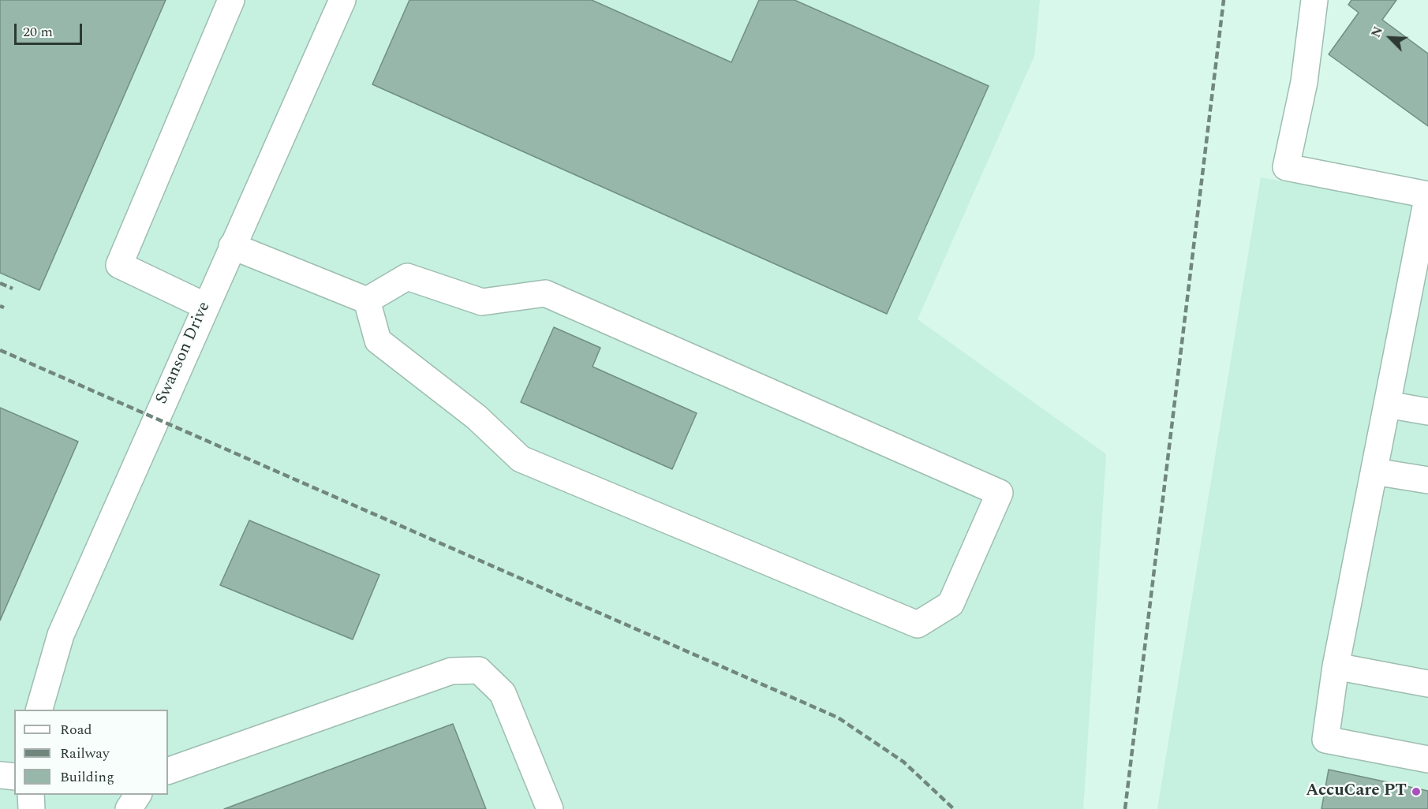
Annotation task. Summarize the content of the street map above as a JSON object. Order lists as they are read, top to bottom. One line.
{"streets":{"street":["Swanson Drive"]},"places":["AccuCare PT"],"legend":["Road","Railway","Building"],"scale_bar":"20 m","north":"top left"}
